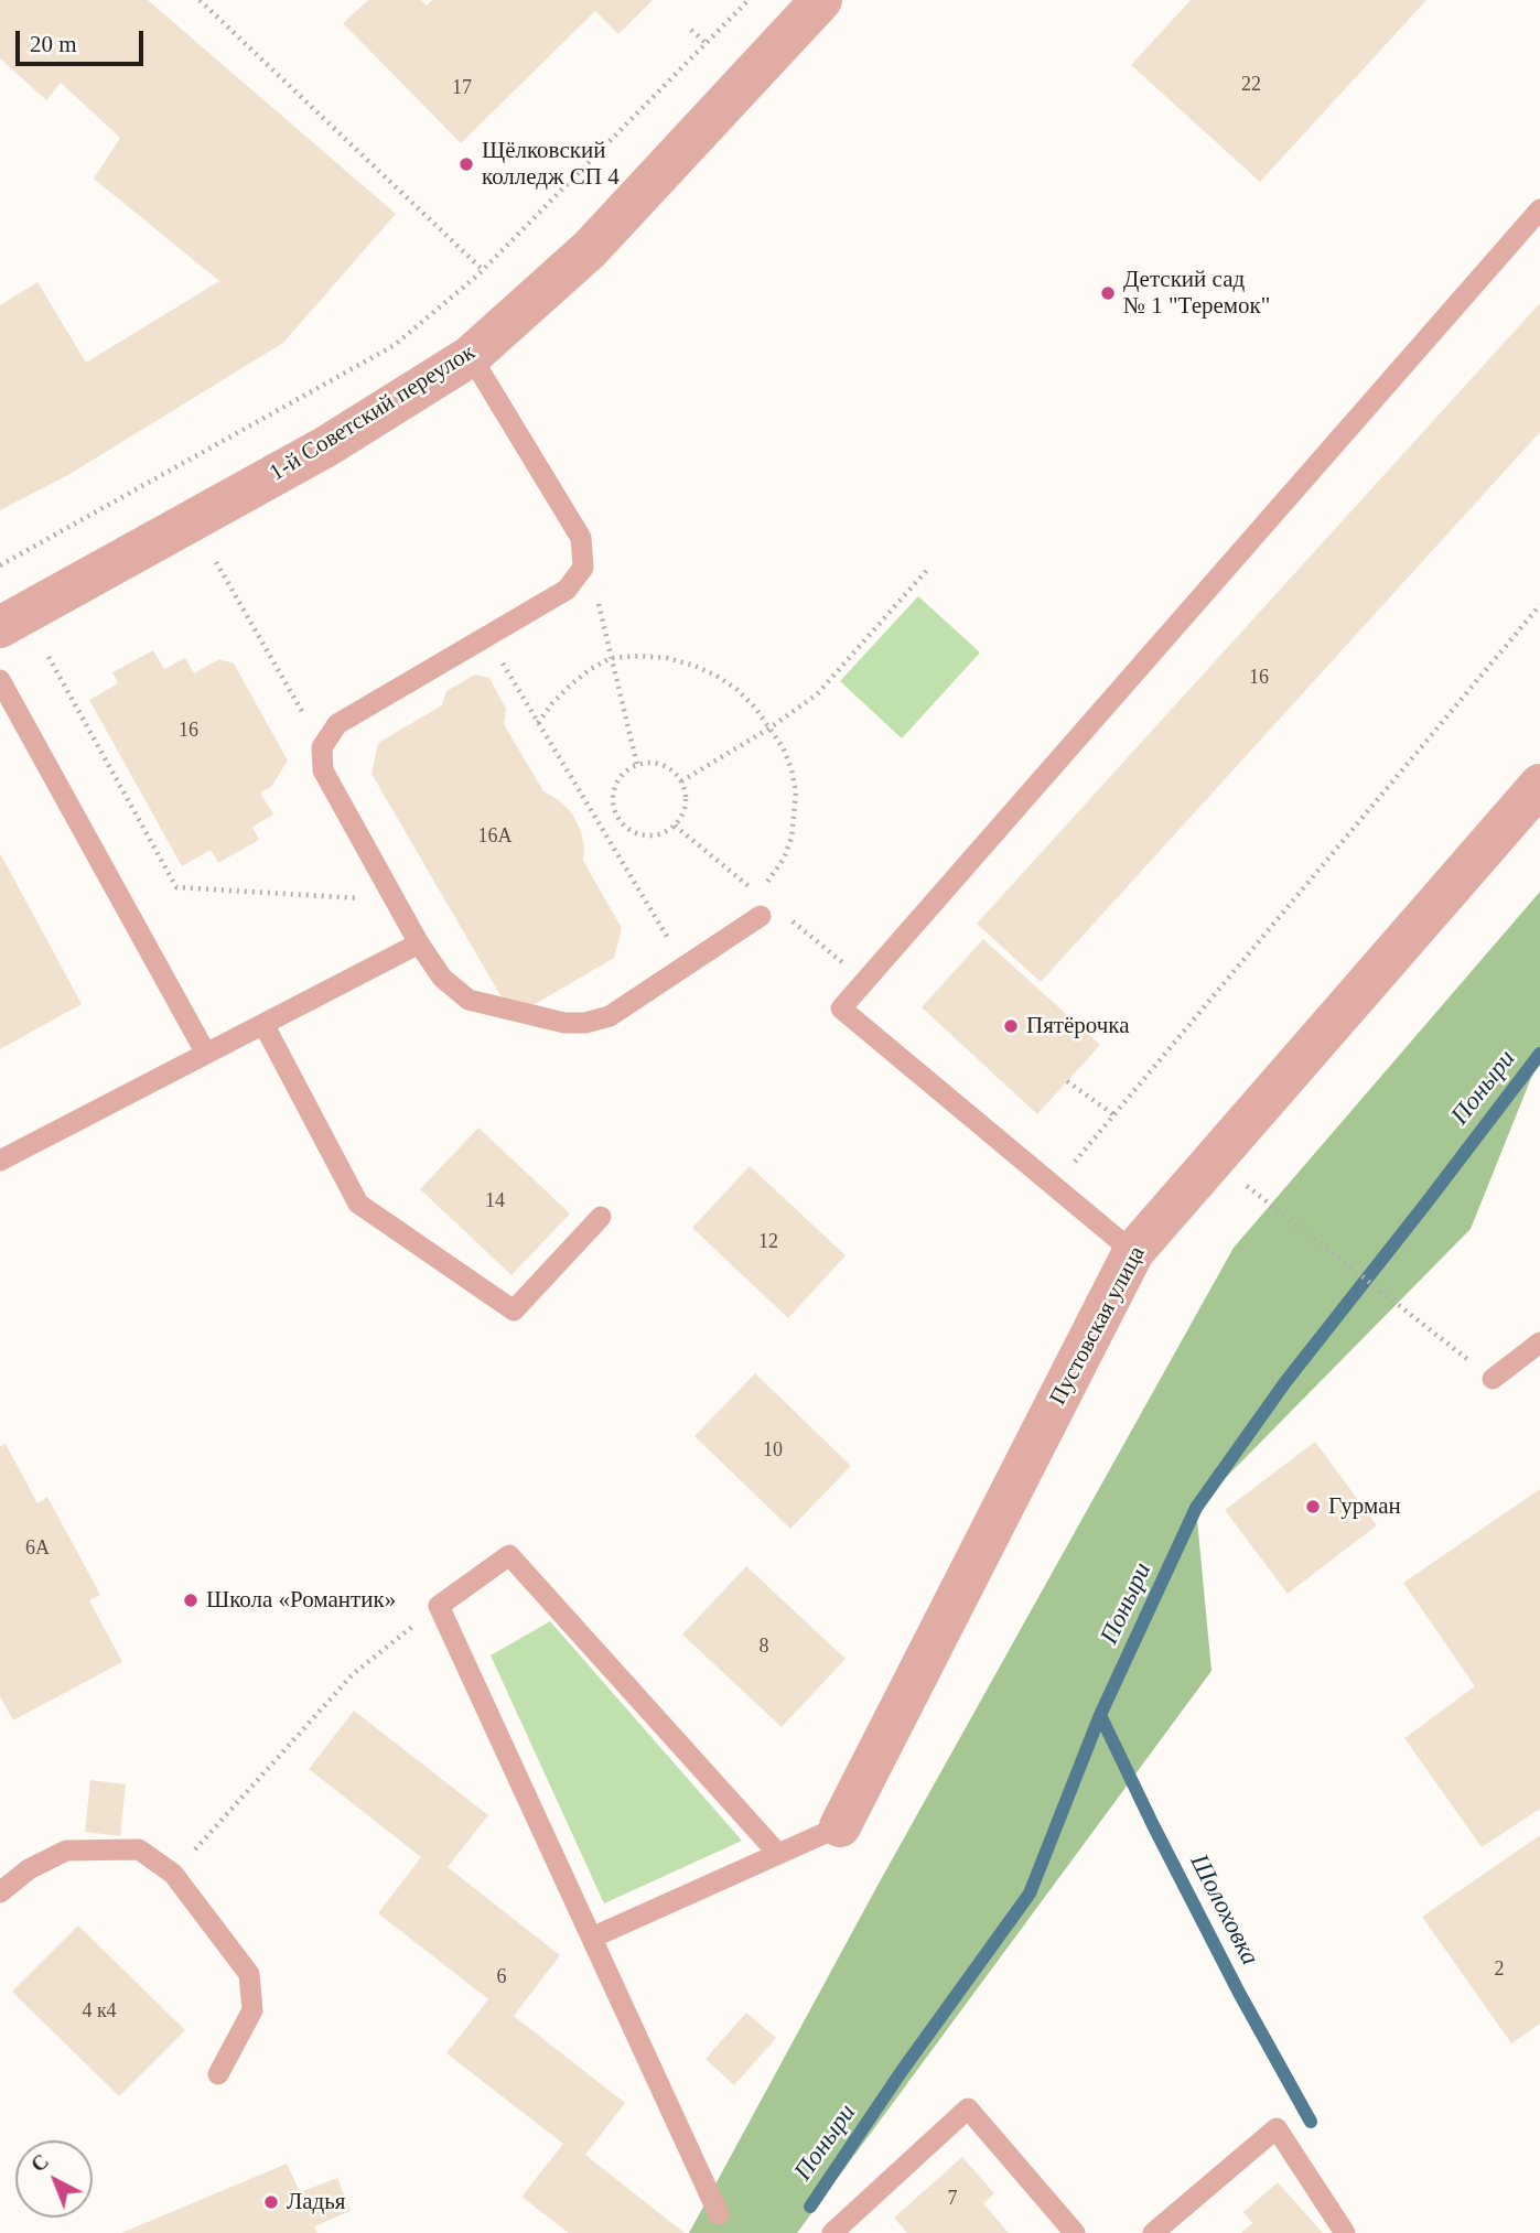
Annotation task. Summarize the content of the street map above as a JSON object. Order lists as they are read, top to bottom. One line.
{"streets":{"street":["1-й Советский переулок","Пустовская улица"]},"water":["Поныри","Шолоховка"],"places":["Щёлковский колледж СП 4","Детский сад № 1 \"Теремок\"","Пятёрочка","Гурман","Школа «Романтик»","Ладья"],"house_numbers":["22","17","16","16","16А","14","12","10","6А","8","2","6","4 к4","7"],"scale_bar":"20 m","north":"top left"}
